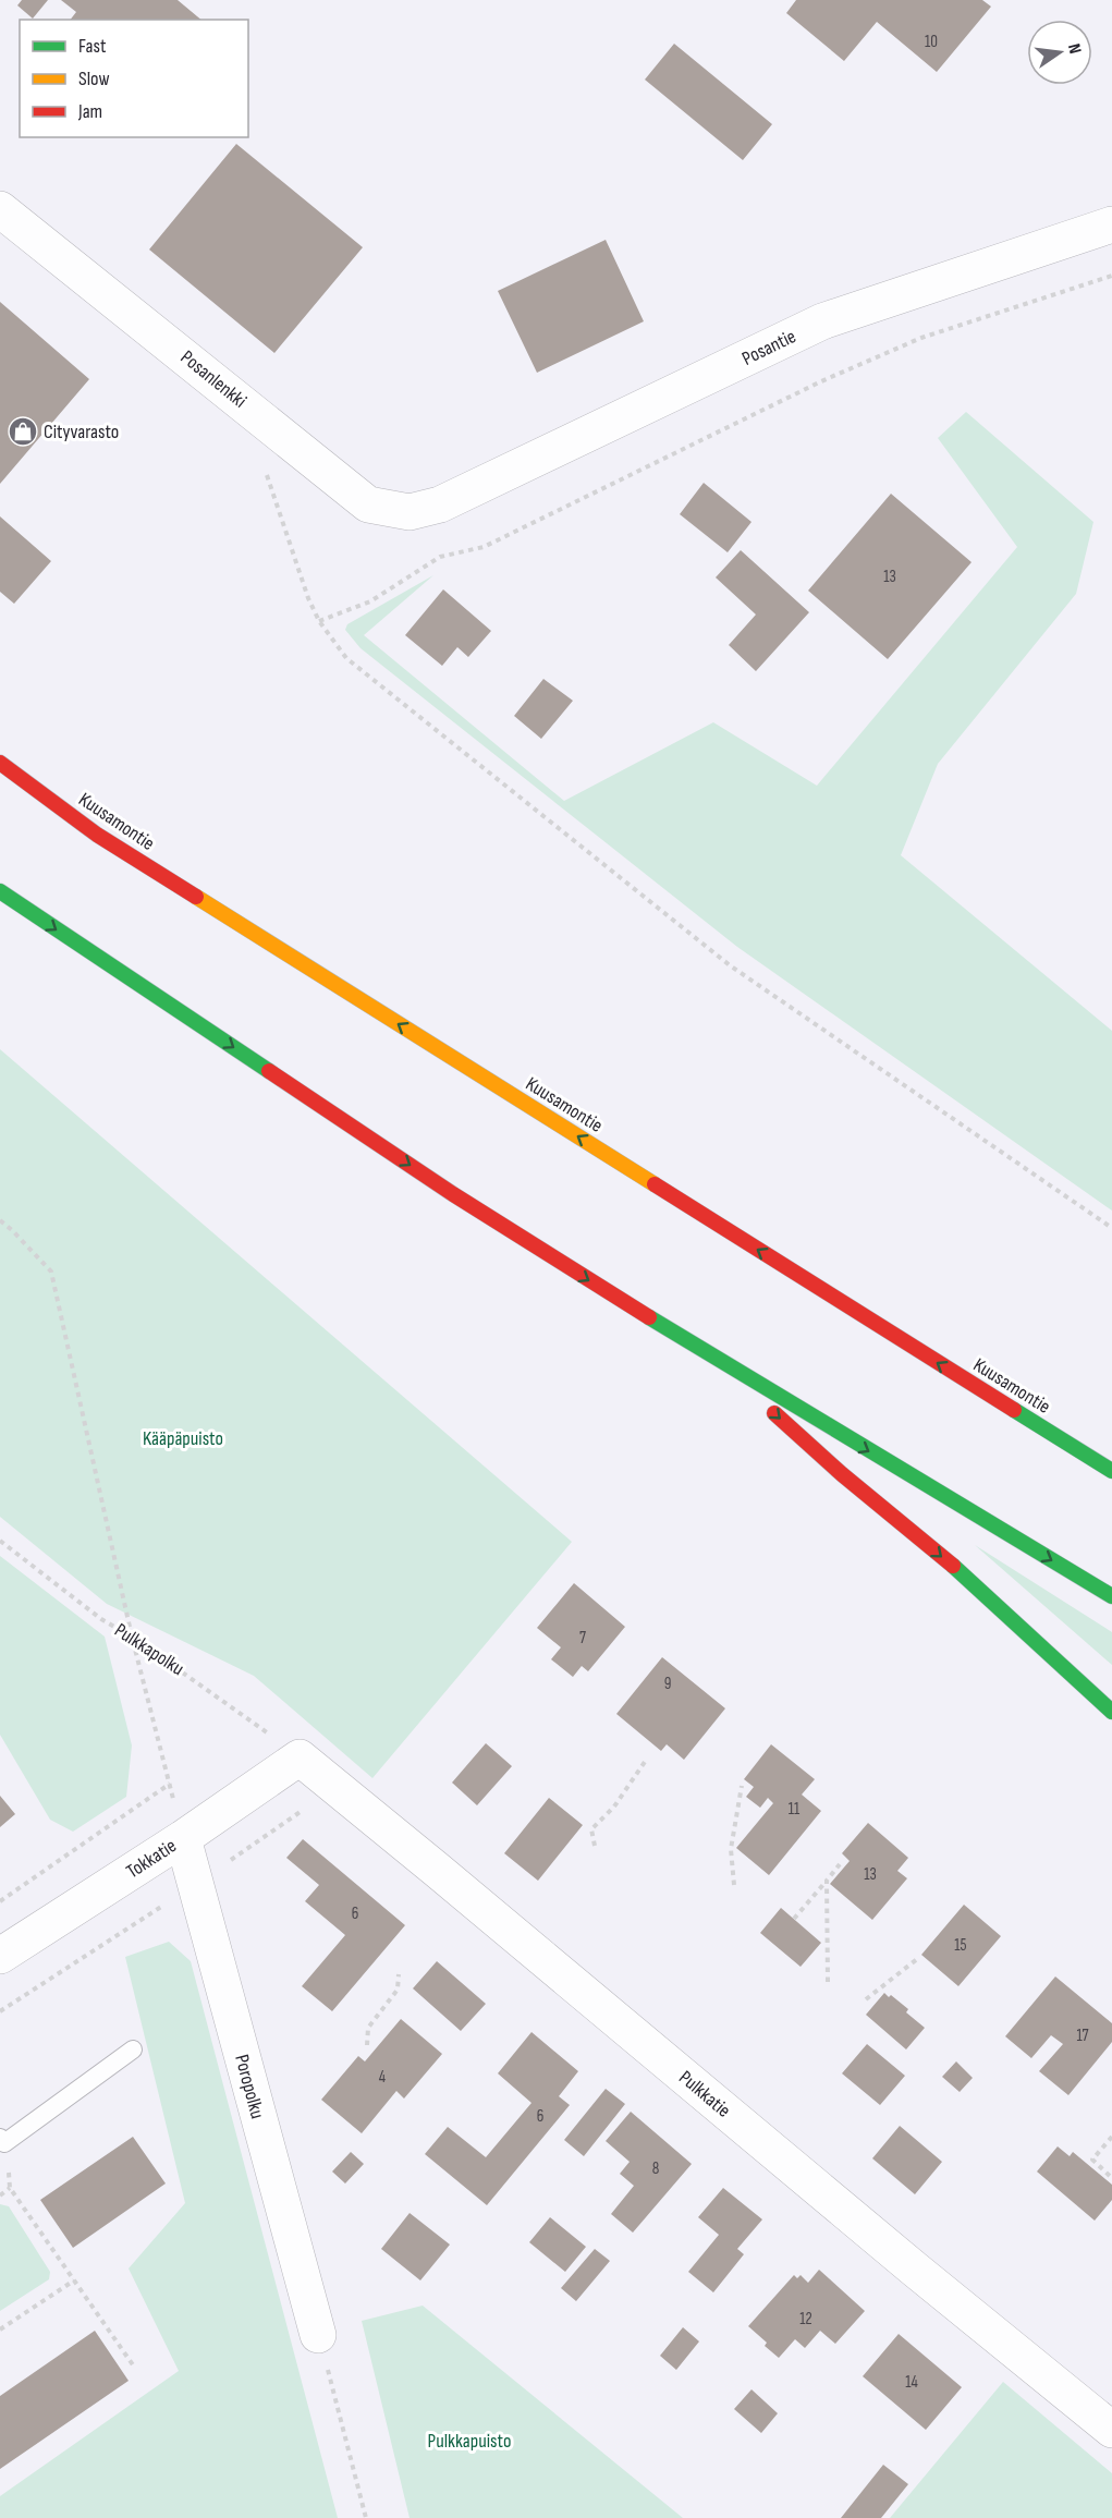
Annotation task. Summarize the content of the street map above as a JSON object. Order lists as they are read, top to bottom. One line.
{"streets":{"highway":["Kuusamontie"],"street":["Posantie","Posanlenkki","Tokkatie","Poropolku","Pulkkatie"],"path":["Pulkkapolku"]},"crossings":[["Posantie","Posanlenkki"],["Pulkkapolku","Tokkatie"],["Pulkkapolku","Pulkkatie"],["Tokkatie","Poropolku"],["Tokkatie","Pulkkatie"]],"parks":["Kääpäpuisto","Pulkkapuisto"],"places":{"shop":["Cityvarasto"]},"house_numbers":["10","13","7","9","11","13","6","15","17","4","6","8","12","14"],"legend":["Fast","Slow","Jam"],"north":"right"}
